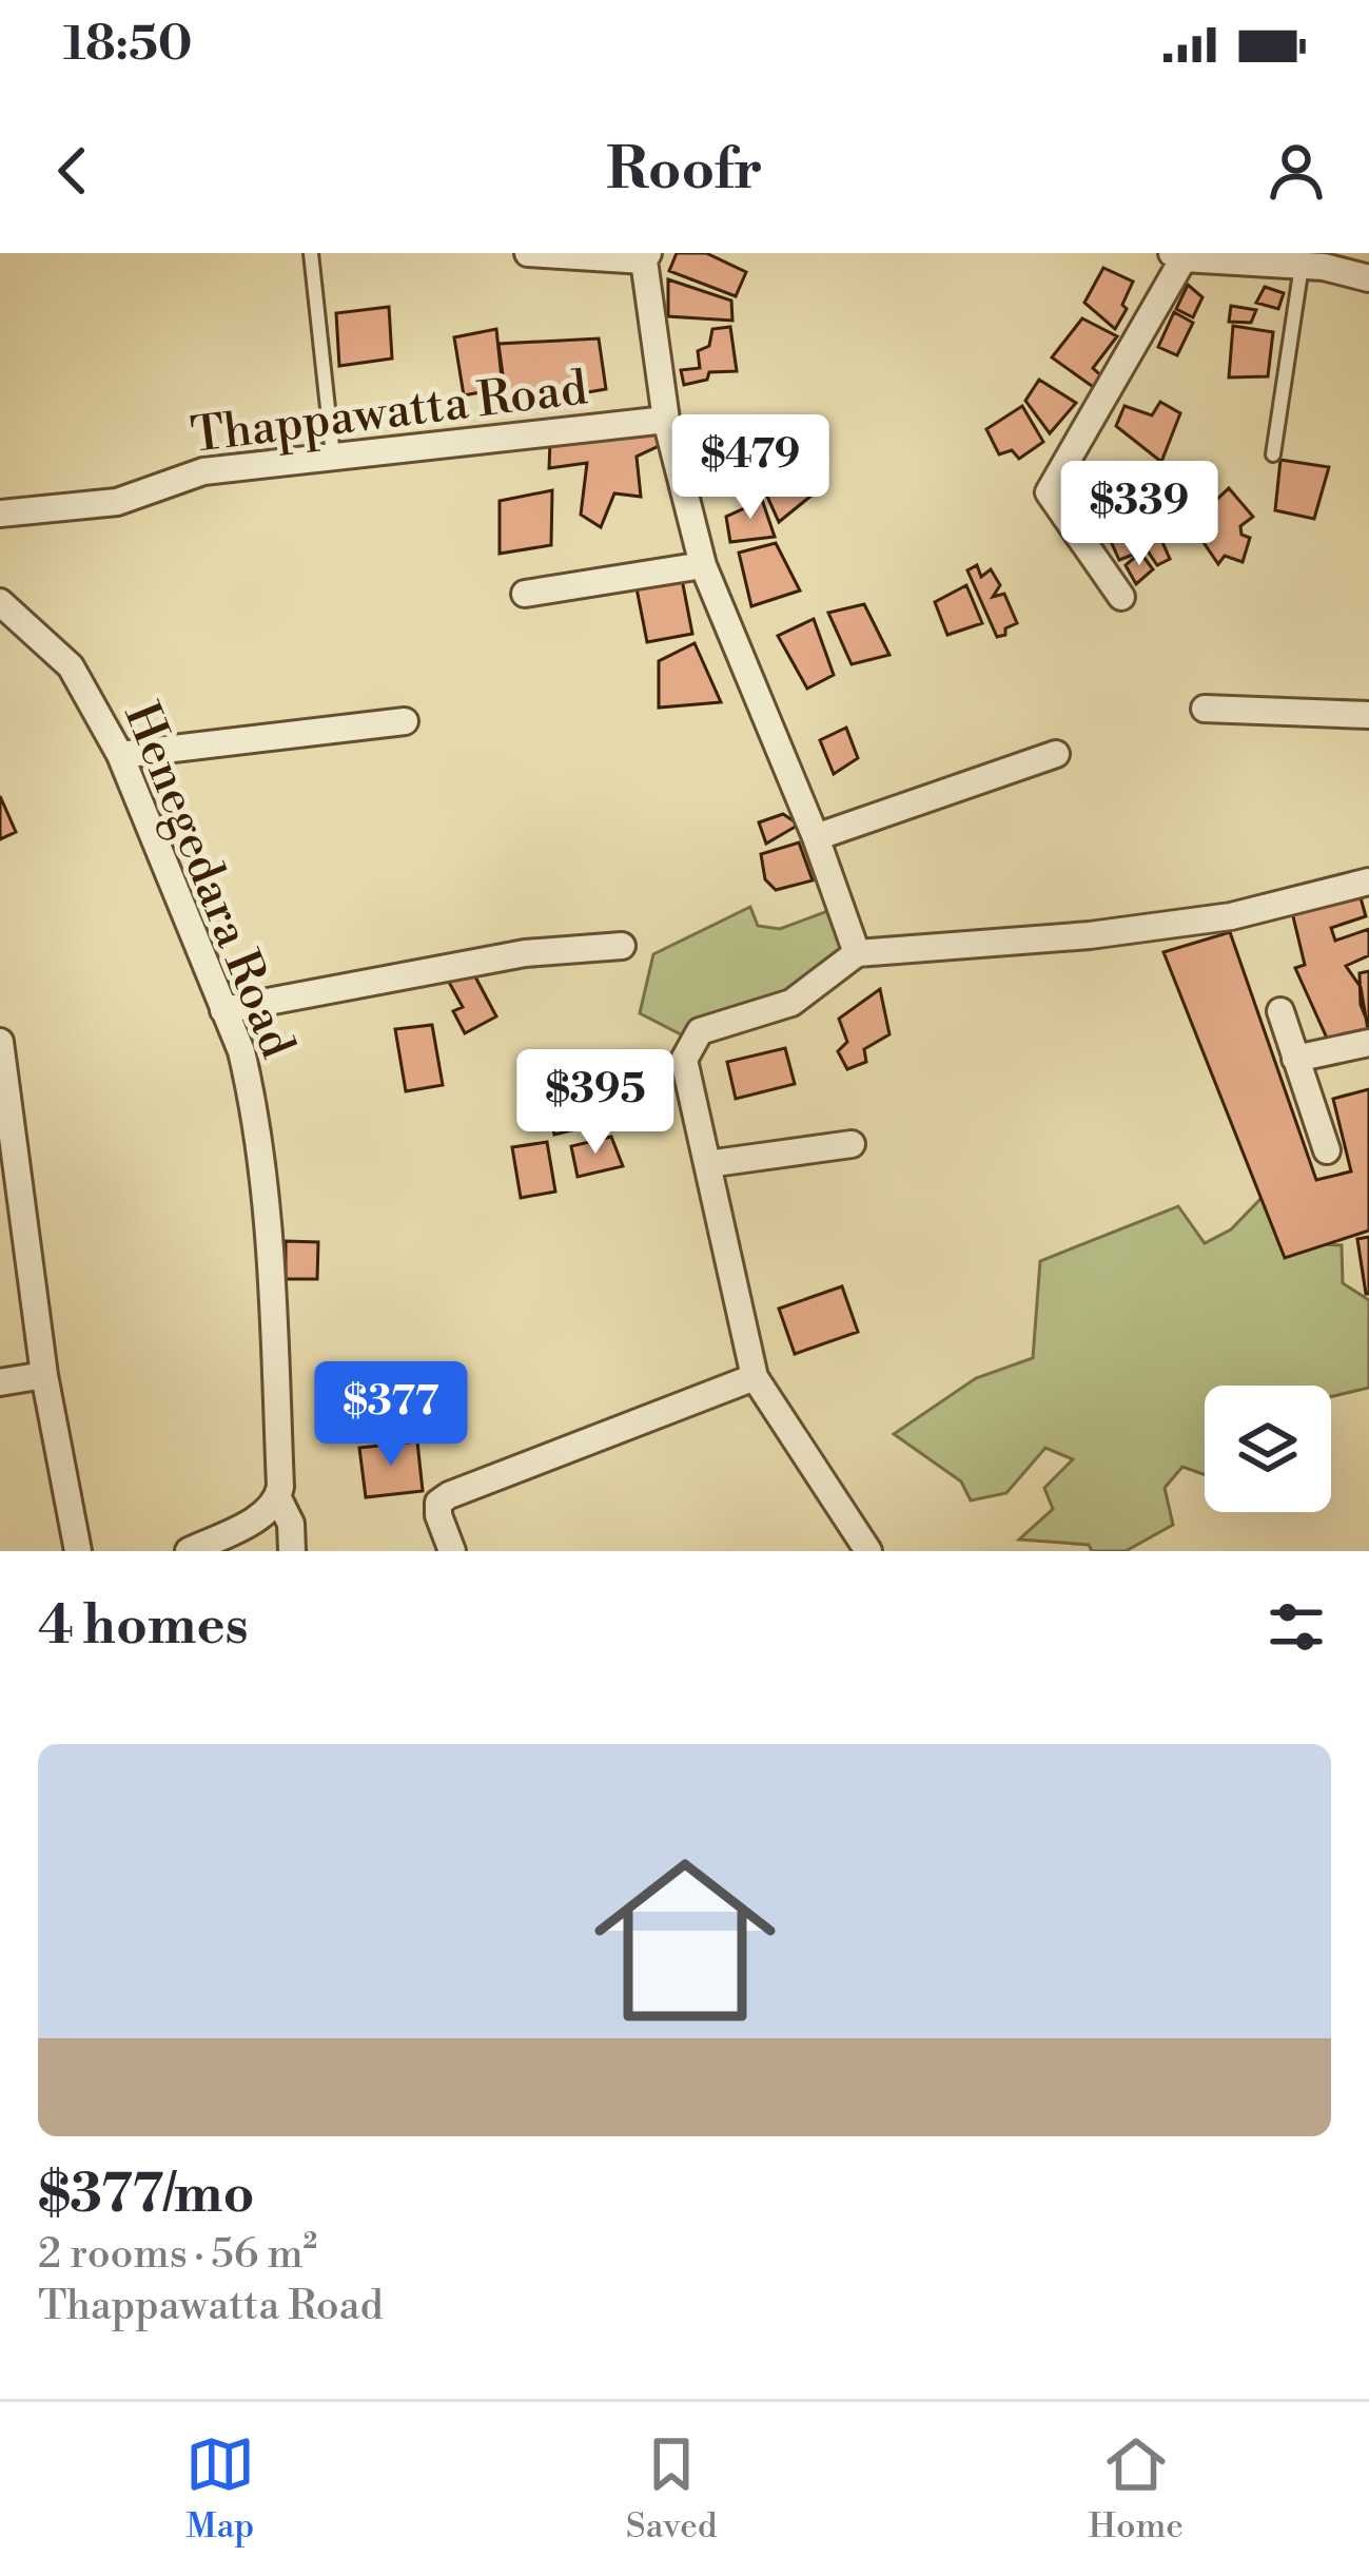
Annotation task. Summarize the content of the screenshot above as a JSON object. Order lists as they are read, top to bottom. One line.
{"streets":{"street":["Thappawatta Road","Henegedara Road"]},"page":{"status":"18:50","header":"Roofr","price":["$479","$339","$395","$377"],"heading":"4 homes","list":[{"name":"$377/mo","note":"2 rooms · 56 m² · Thappawatta Road"}],"tabs":["Map","Saved","Home"]}}
